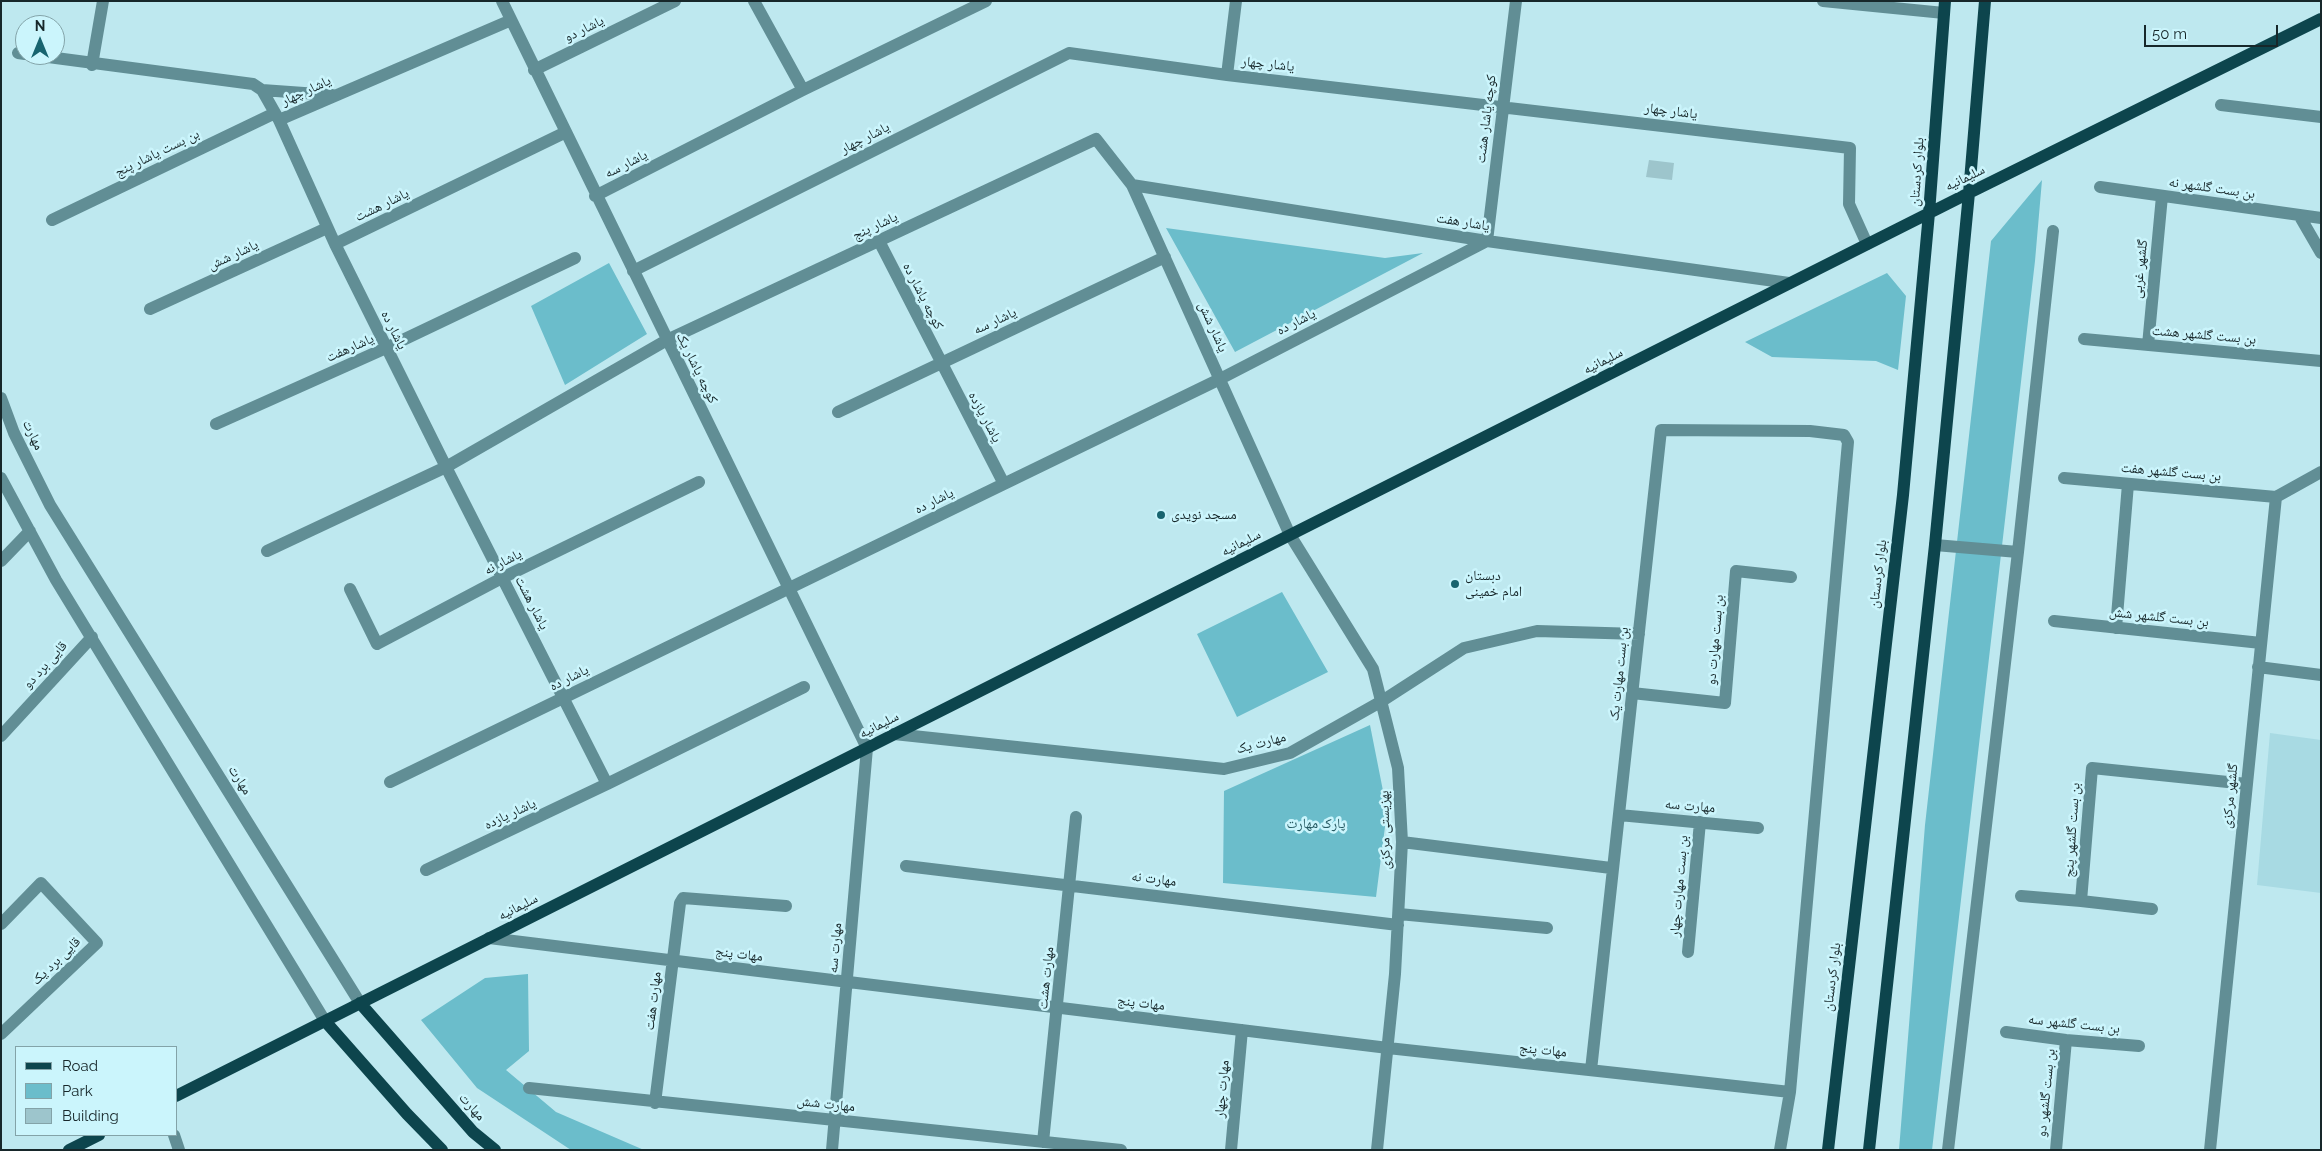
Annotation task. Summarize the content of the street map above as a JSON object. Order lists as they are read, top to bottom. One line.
{"streets":{"main road":["بلوار کردستان","سلیمانیه","مهارت"],"street":["یاشار دو","یاشار چهار","کوچه یاشار هشت","بن بست یاشار پنج","یاشار سه","بن بست گلشهر نه","یاشار هشت","یاشار هفت","یاشار پنج","یاشار شش","گلشهر غربی","کوچه یاشار ده","یاشار ده","بن بست گلشهر هشت","یاشارهفت","کوچه یاشار یک","یاشار یازده","بن بست گلشهر هفت","یاشار نه","بن بست گلشهر شش","بن بست مهارت دو","قایی برد دو","بن بست مهارت یک","مهارت یک","گلشهر مرکزی","مهارت سه","بهزیستی مرکزی","بن بست گلشهر پنج","مهارت نه","بن بست مهارت چهار","مهات پنج","قایی برد یک","مهارت هشت","مهارت هفت","بن بست گلشهر سه","مهارت چهار","بن بست گلشهر دو","مهارت شش"]},"crossings":[["یاشار دو","کوچه یاشار یک"],["یاشار چهار","کوچه یاشار هشت"],["یاشار چهار","بن بست یاشار پنج"],["یاشار چهار","سلیمانیه"],["یاشار چهار","کوچه یاشار یک"],["کوچه یاشار هشت","یاشار هفت"],["کوچه یاشار هشت","یاشار ده"],["یاشار سه","یاشار شش"],["یاشار سه","کوچه یاشار ده"],["یاشار سه","کوچه یاشار یک"],["یاشار سه","یاشار یازده"],["بلوار کردستان","سلیمانیه"],["سلیمانیه","یاشار هفت"],["سلیمانیه","یاشار شش"],["سلیمانیه","کوچه یاشار یک"],["سلیمانیه","مهارت"],["سلیمانیه","مهارت یک"],["سلیمانیه","مهارت سه"],["سلیمانیه","بهزیستی مرکزی"],["سلیمانیه","مهات پنج"],["بن بست گلشهر نه","گلشهر غربی"],["یاشار هشت","یاشار ده"],["یاشار هشت","کوچه یاشار یک"],["یاشار هشت","یاشار یازده"],["یاشار هشت","یاشار نه"],["یاشار هفت","یاشار شش"],["یاشار هفت","یاشار ده"],["یاشار پنج","یاشار شش"],["یاشار پنج","کوچه یاشار ده"],["یاشار پنج","کوچه یاشار یک"],["یاشار شش","یاشار ده"],["یاشار شش","بهزیستی مرکزی"],["گلشهر غربی","بن بست گلشهر هشت"],["کوچه یاشار ده","یاشار یازده"],["یاشار ده","یاشارهفت"],["یاشار ده","کوچه یاشار یک"],["یاشار ده","یاشار یازده"],["کوچه یاشار یک","مهارت سه"],["بن بست گلشهر هفت","گلشهر مرکزی"],["بن بست گلشهر شش","گلشهر مرکزی"],["بن بست مهارت دو","بن بست مهارت یک"],["بن بست مهارت یک","مهارت یک"],["بن بست مهارت یک","مهارت سه"],["بن بست مهارت یک","مهات پنج"],["مهارت یک","بهزیستی مرکزی"],["گلشهر مرکزی","بن بست گلشهر پنج"],["مهارت سه","بن بست مهارت چهار"],["مهارت سه","مهات پنج"],["مهارت سه","مهارت شش"],["بهزیستی مرکزی","مهارت نه"],["بهزیستی مرکزی","مهات پنج"],["مهارت نه","مهارت هشت"],["مهات پنج","مهارت هشت"],["مهات پنج","مهارت هفت"],["مهات پنج","مهارت چهار"],["مهارت هشت","مهارت شش"],["مهارت هفت","مهارت شش"],["بن بست گلشهر سه","بن بست گلشهر دو"]],"parks":["پارک مهارت"],"places":["مسجد نویدی","دبستان امام خمینی"],"legend":["Road","Park","Building"],"scale_bar":"50 m","north":"top"}
